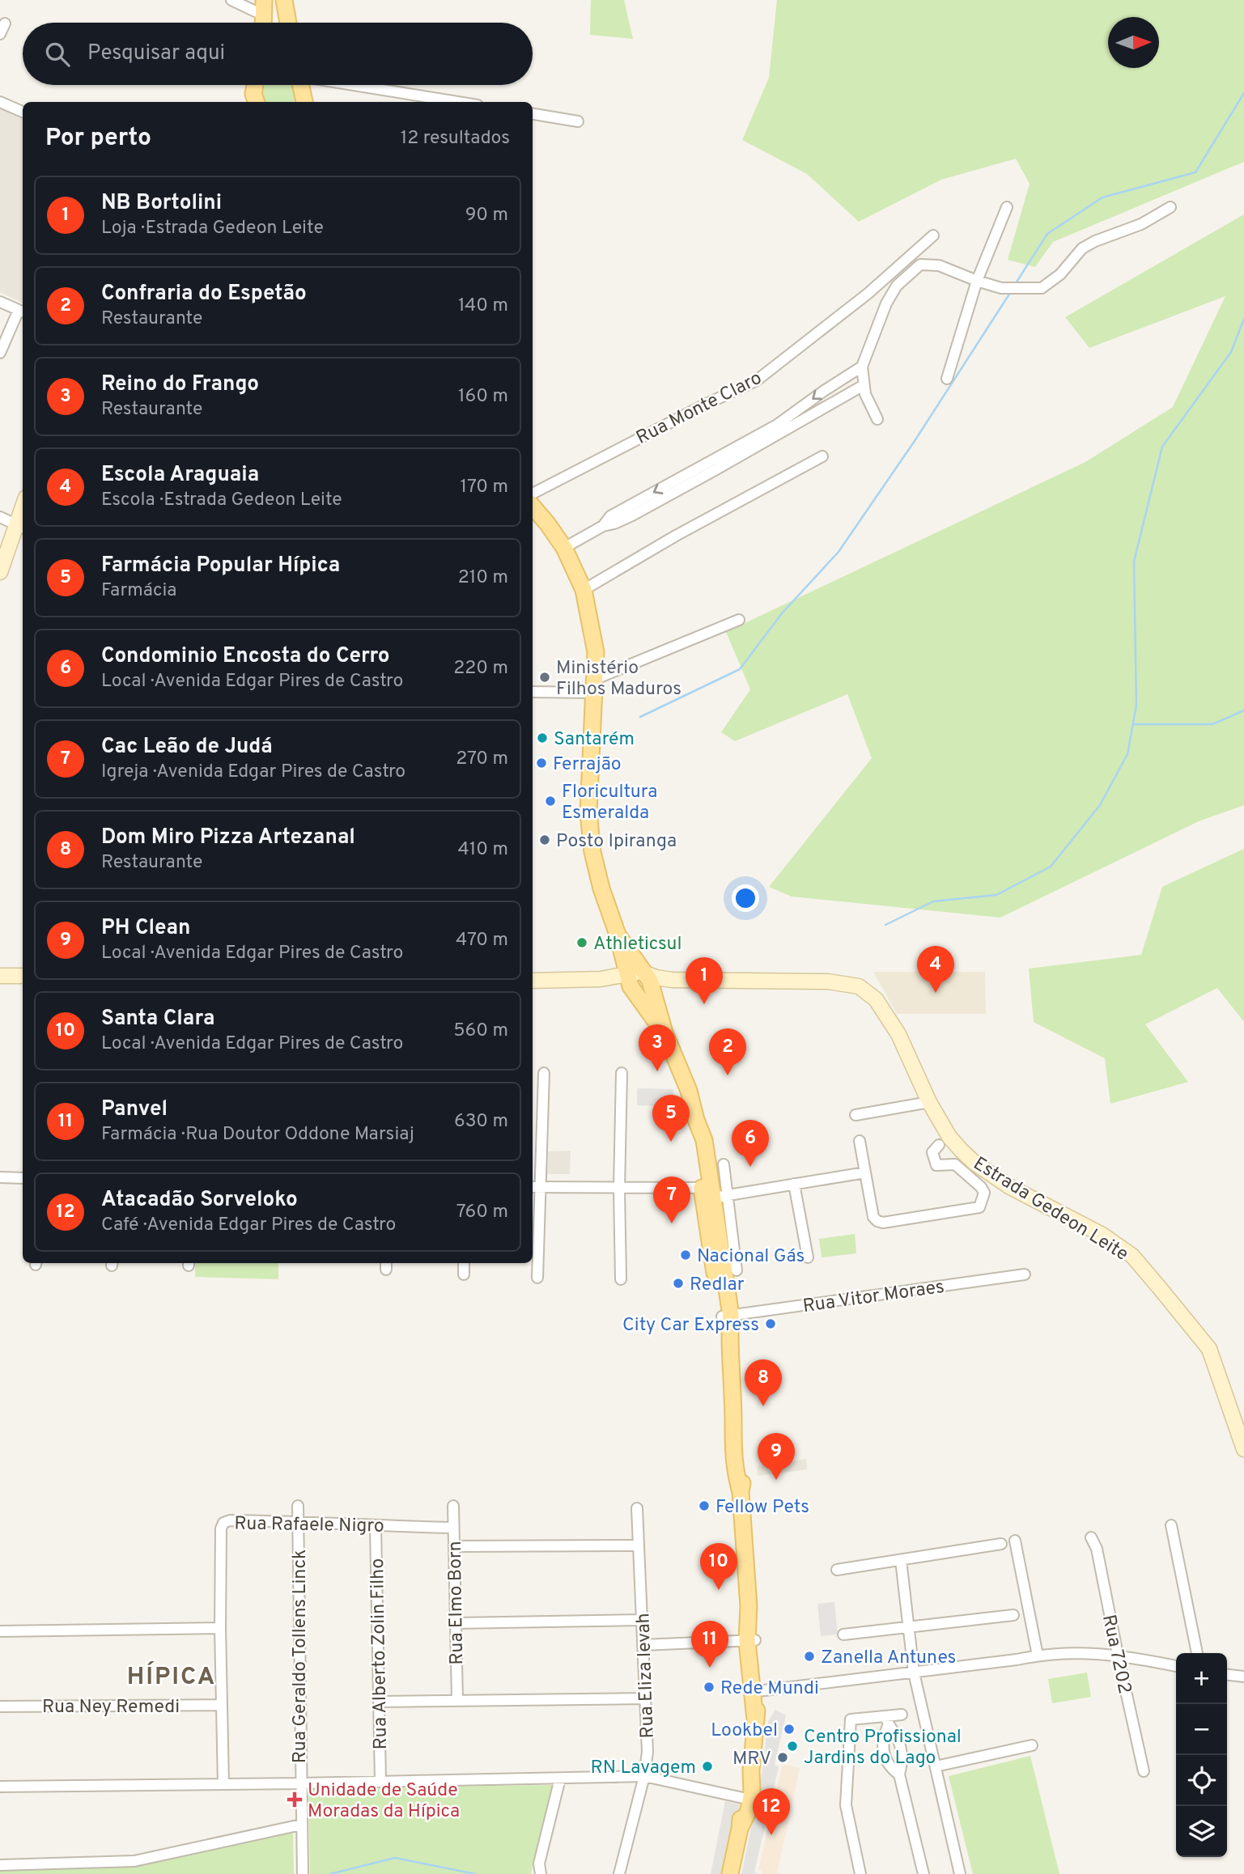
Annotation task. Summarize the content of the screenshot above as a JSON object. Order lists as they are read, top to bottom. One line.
{"streets":{"main road":["Estrada Gedeon Leite"],"street":["Rua Monte Claro","Rua Vitor Moraes","Rua Rafaele Nigro","Rua Elmo Born","Rua Alberto Zolin Filho","Rua 7202","Rua Geraldo Tollens Linck","Rua Eliza Ievah","Rua Ney Remedi"]},"crossings":[["Rua Rafaele Nigro","Rua Elmo Born"],["Rua Rafaele Nigro","Rua Alberto Zolin Filho"],["Rua Rafaele Nigro","Rua Geraldo Tollens Linck"],["Rua Rafaele Nigro","Rua Ney Remedi"]],"districts":["HÍPICA"],"places":{"other":["Ministério Filhos Maduros","Santarém","Ferrajão","Floricultura Esmeralda","Posto Ipiranga","Athleticsul","Nacional Gás","Redlar","City Car Express","Fellow Pets","Zanella Antunes","Rede Mundi","Lookbel","Centro Profissional Jardins do Lago","MRV","RN Lavagem"],"health":["Unidade de Saúde Moradas da Hípica"]},"north":"right","page":{"search":"Pesquisar aqui","heading":["Por perto","12 resultados"],"list":[{"mark":"1","name":"NB Bortolini","note":"Loja · Estrada Gedeon Leite","value":"90 m"},{"mark":"2","name":"Confraria do Espetão","note":"Restaurante","value":"140 m"},{"mark":"3","name":"Reino do Frango","note":"Restaurante","value":"160 m"},{"mark":"4","name":"Escola Araguaia","note":"Escola · Estrada Gedeon Leite","value":"170 m"},{"mark":"5","name":"Farmácia Popular Hípica","note":"Farmácia","value":"210 m"},{"mark":"6","name":"Condominio Encosta do Cerro","note":"Local · Avenida Edgar Pires de Castro","value":"220 m"},{"mark":"7","name":"Cac Leão de Judá","note":"Igreja · Avenida Edgar Pires de Castro","value":"270 m"},{"mark":"8","name":"Dom Miro Pizza Artezanal","note":"Restaurante","value":"410 m"},{"mark":"9","name":"PH Clean","note":"Local · Avenida Edgar Pires de Castro","value":"470 m"},{"mark":"10","name":"Santa Clara","note":"Local · Avenida Edgar Pires de Castro","value":"560 m"},{"mark":"11","name":"Panvel","note":"Farmácia · Rua Doutor Oddone Marsiaj","value":"630 m"},{"mark":"12","name":"Atacadão Sorveloko","note":"Café · Avenida Edgar Pires de Castro","value":"760 m"}],"pins":["4","1","3","2","5","6","7","8","9","10","11","12"],"map_buttons":["+","−"]}}
